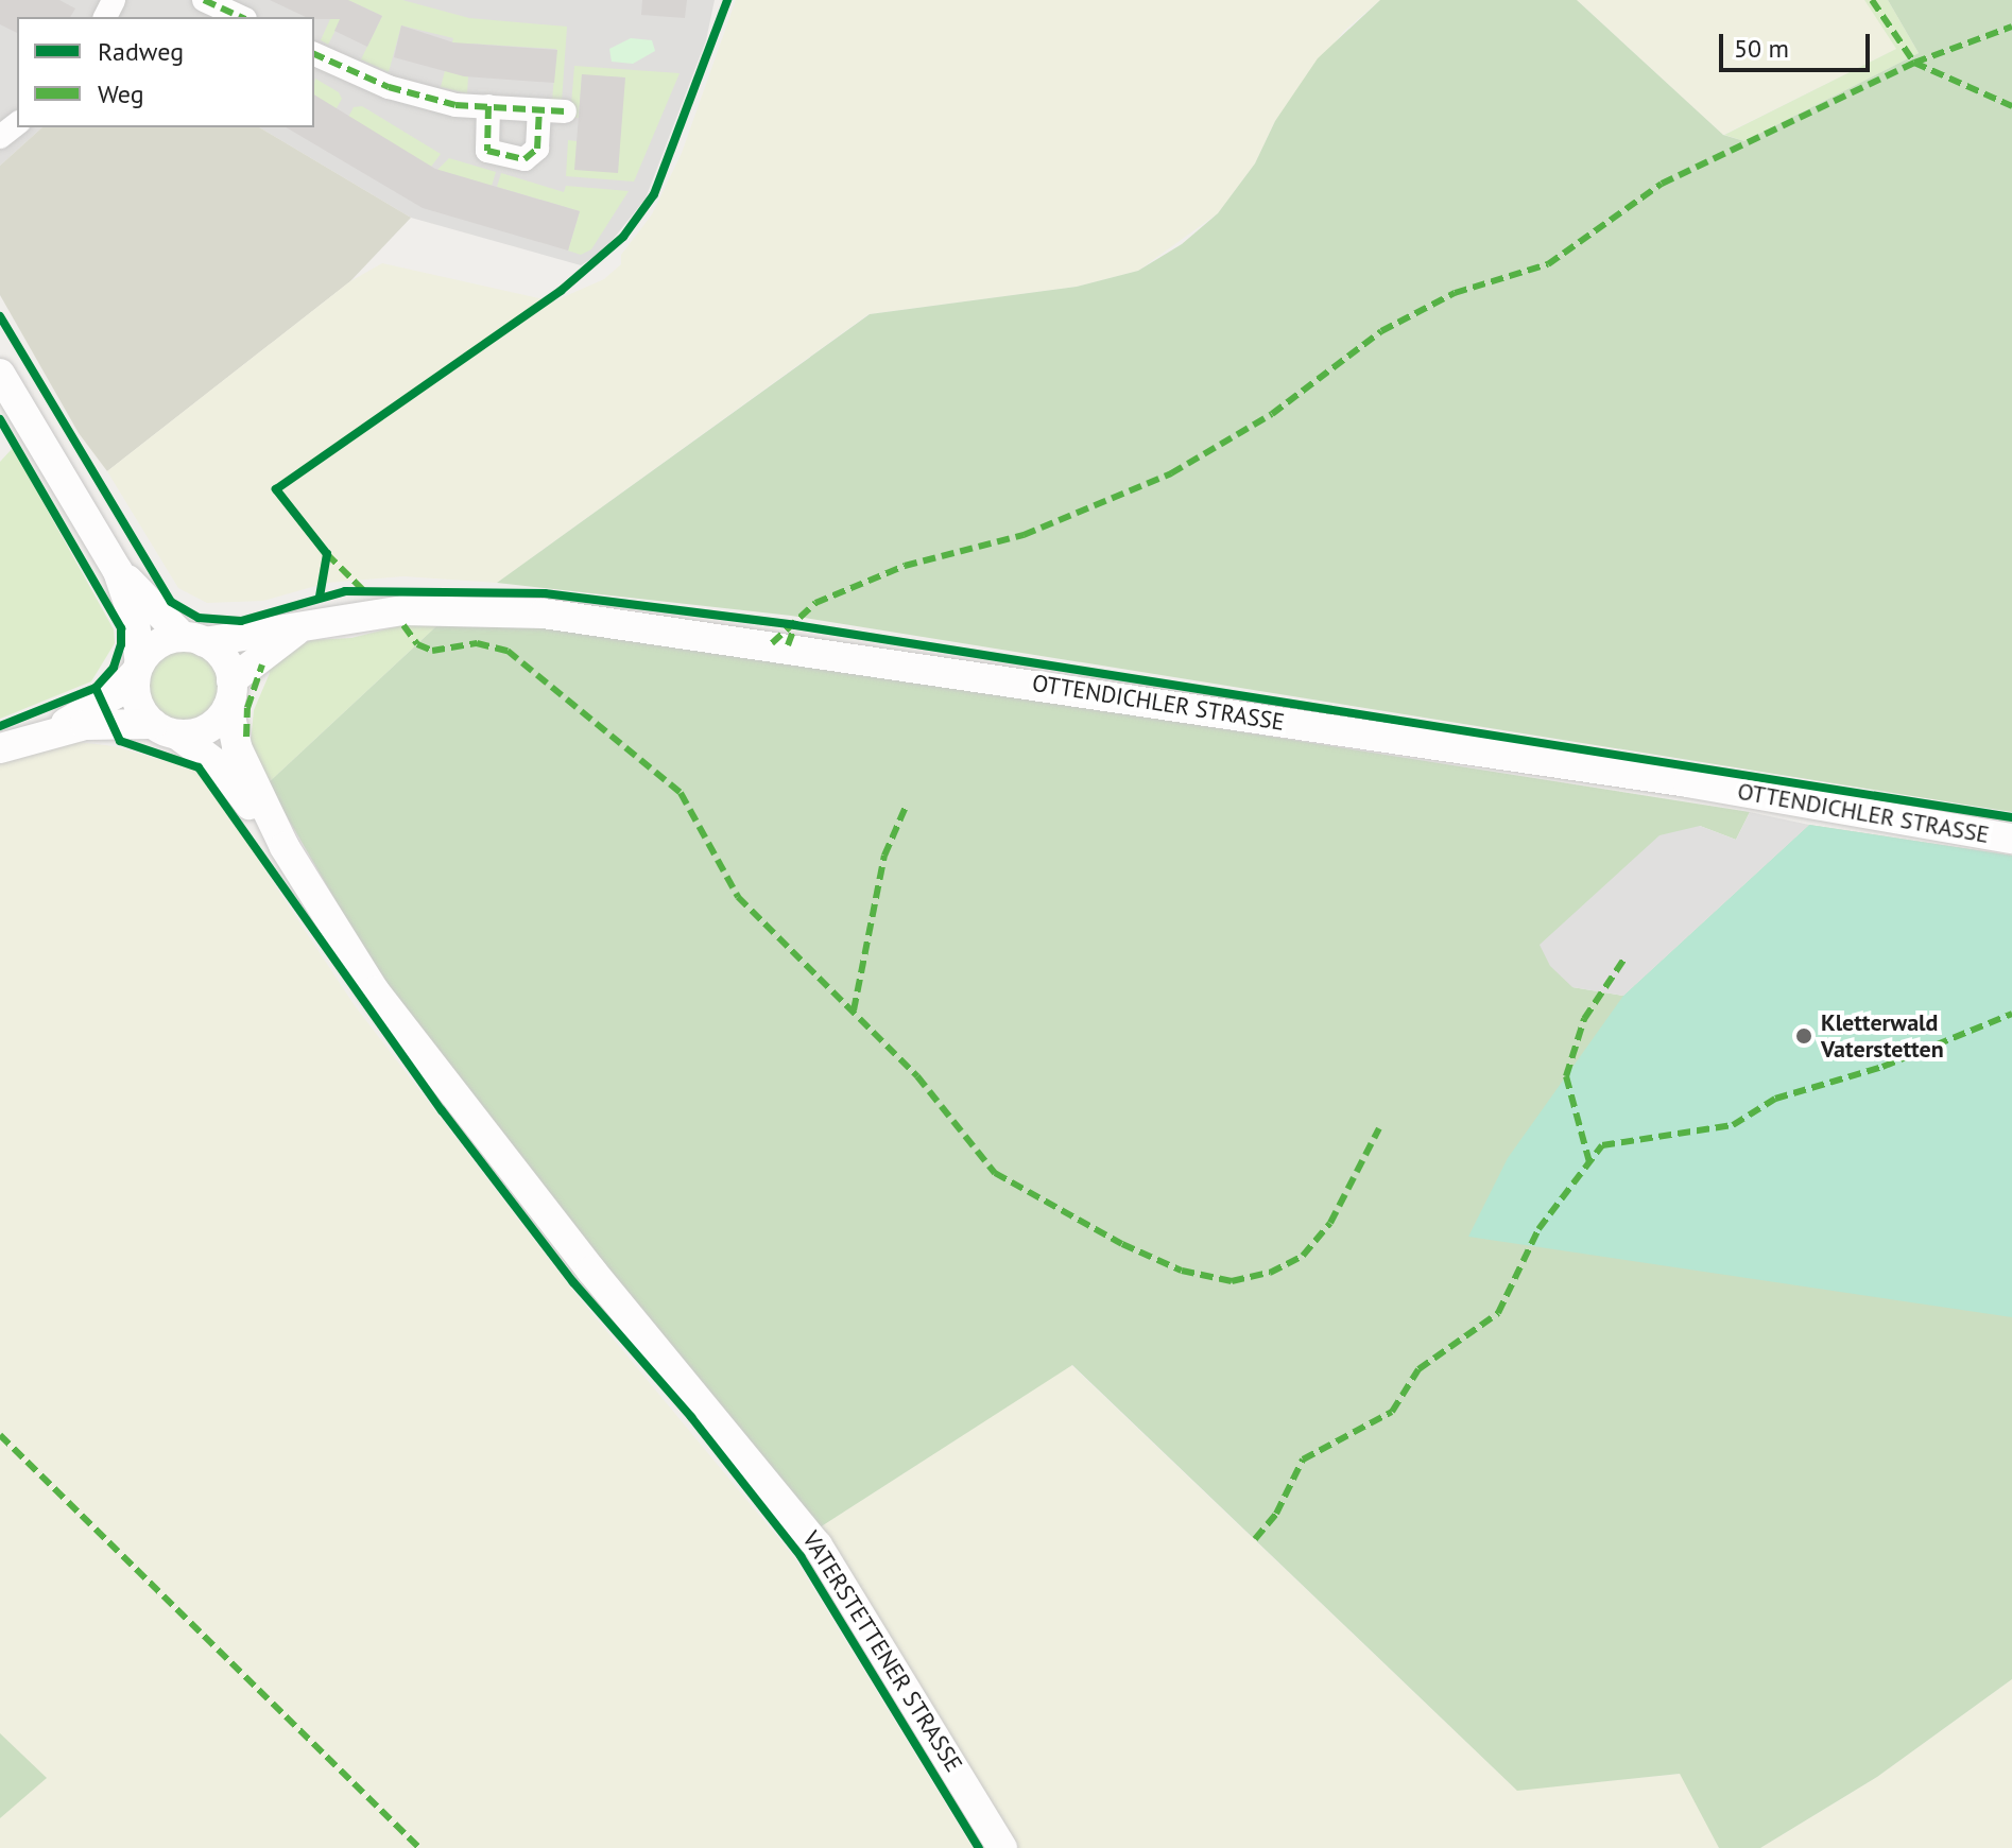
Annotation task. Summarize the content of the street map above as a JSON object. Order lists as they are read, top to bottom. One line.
{"streets":{"street":["OTTENDICHLER STRASSE","VATERSTETTENER STRASSE"]},"places":["Kletterwald Vaterstetten"],"legend":["Radweg","Weg"],"scale_bar":"50 m"}
